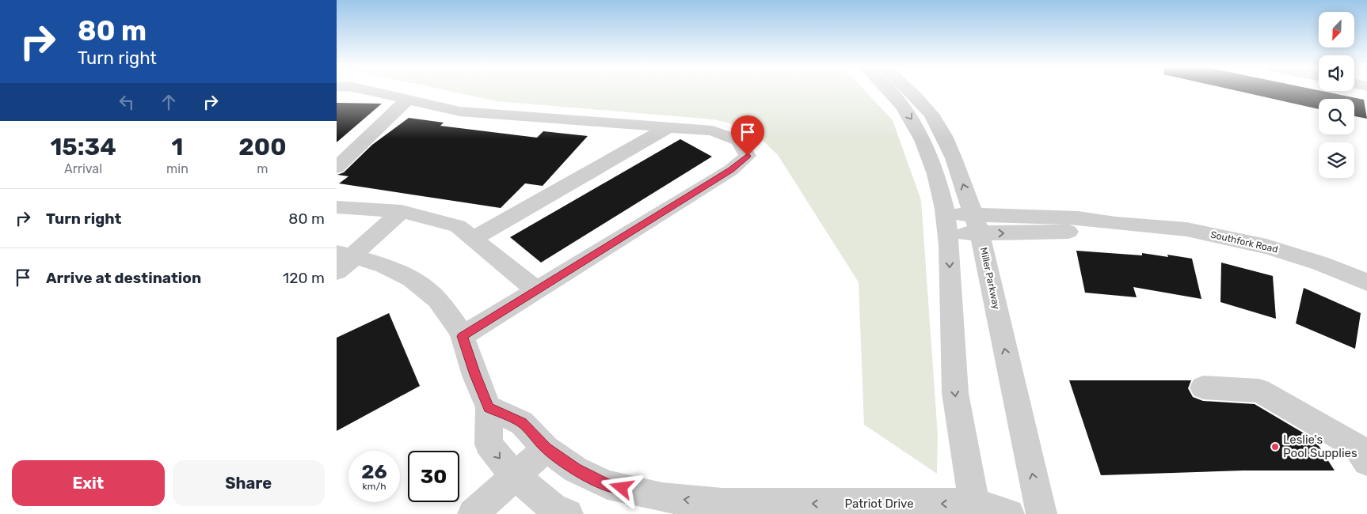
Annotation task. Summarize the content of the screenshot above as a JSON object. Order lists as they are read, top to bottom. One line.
{"streets":{"street":["Southfork Road","Miller Parkway","Patriot Drive"]},"crossings":[["Southfork Road","Miller Parkway"]],"one_way":["Patriot Drive"],"places":["Leslie's Pool Supplies"],"north":"bottom left","page":{"turn":["80 m","Turn right"],"eta":["15:34","Arrival","1","min","200","m"],"list":[{"name":"Turn right","value":"80 m"},{"name":"Arrive at destination","value":"120 m"}],"speed":"26 km/h","limit":"30","buttons":["Exit","Share"]}}
